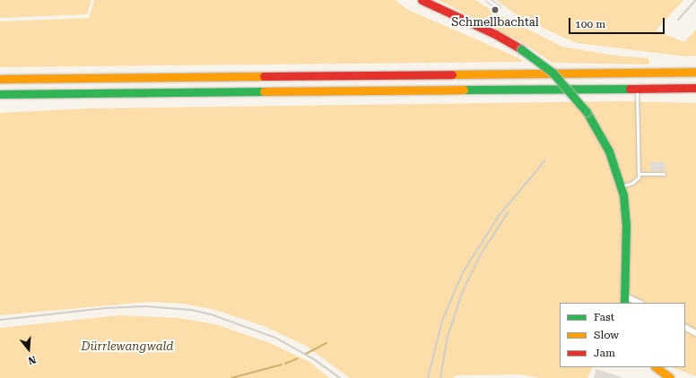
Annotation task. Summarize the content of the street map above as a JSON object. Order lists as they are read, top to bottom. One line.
{"parks":["Dürrlewangwald"],"places":["Schmellbachtal"],"legend":["Fast","Slow","Jam"],"scale_bar":"100 m","north":"bottom"}
